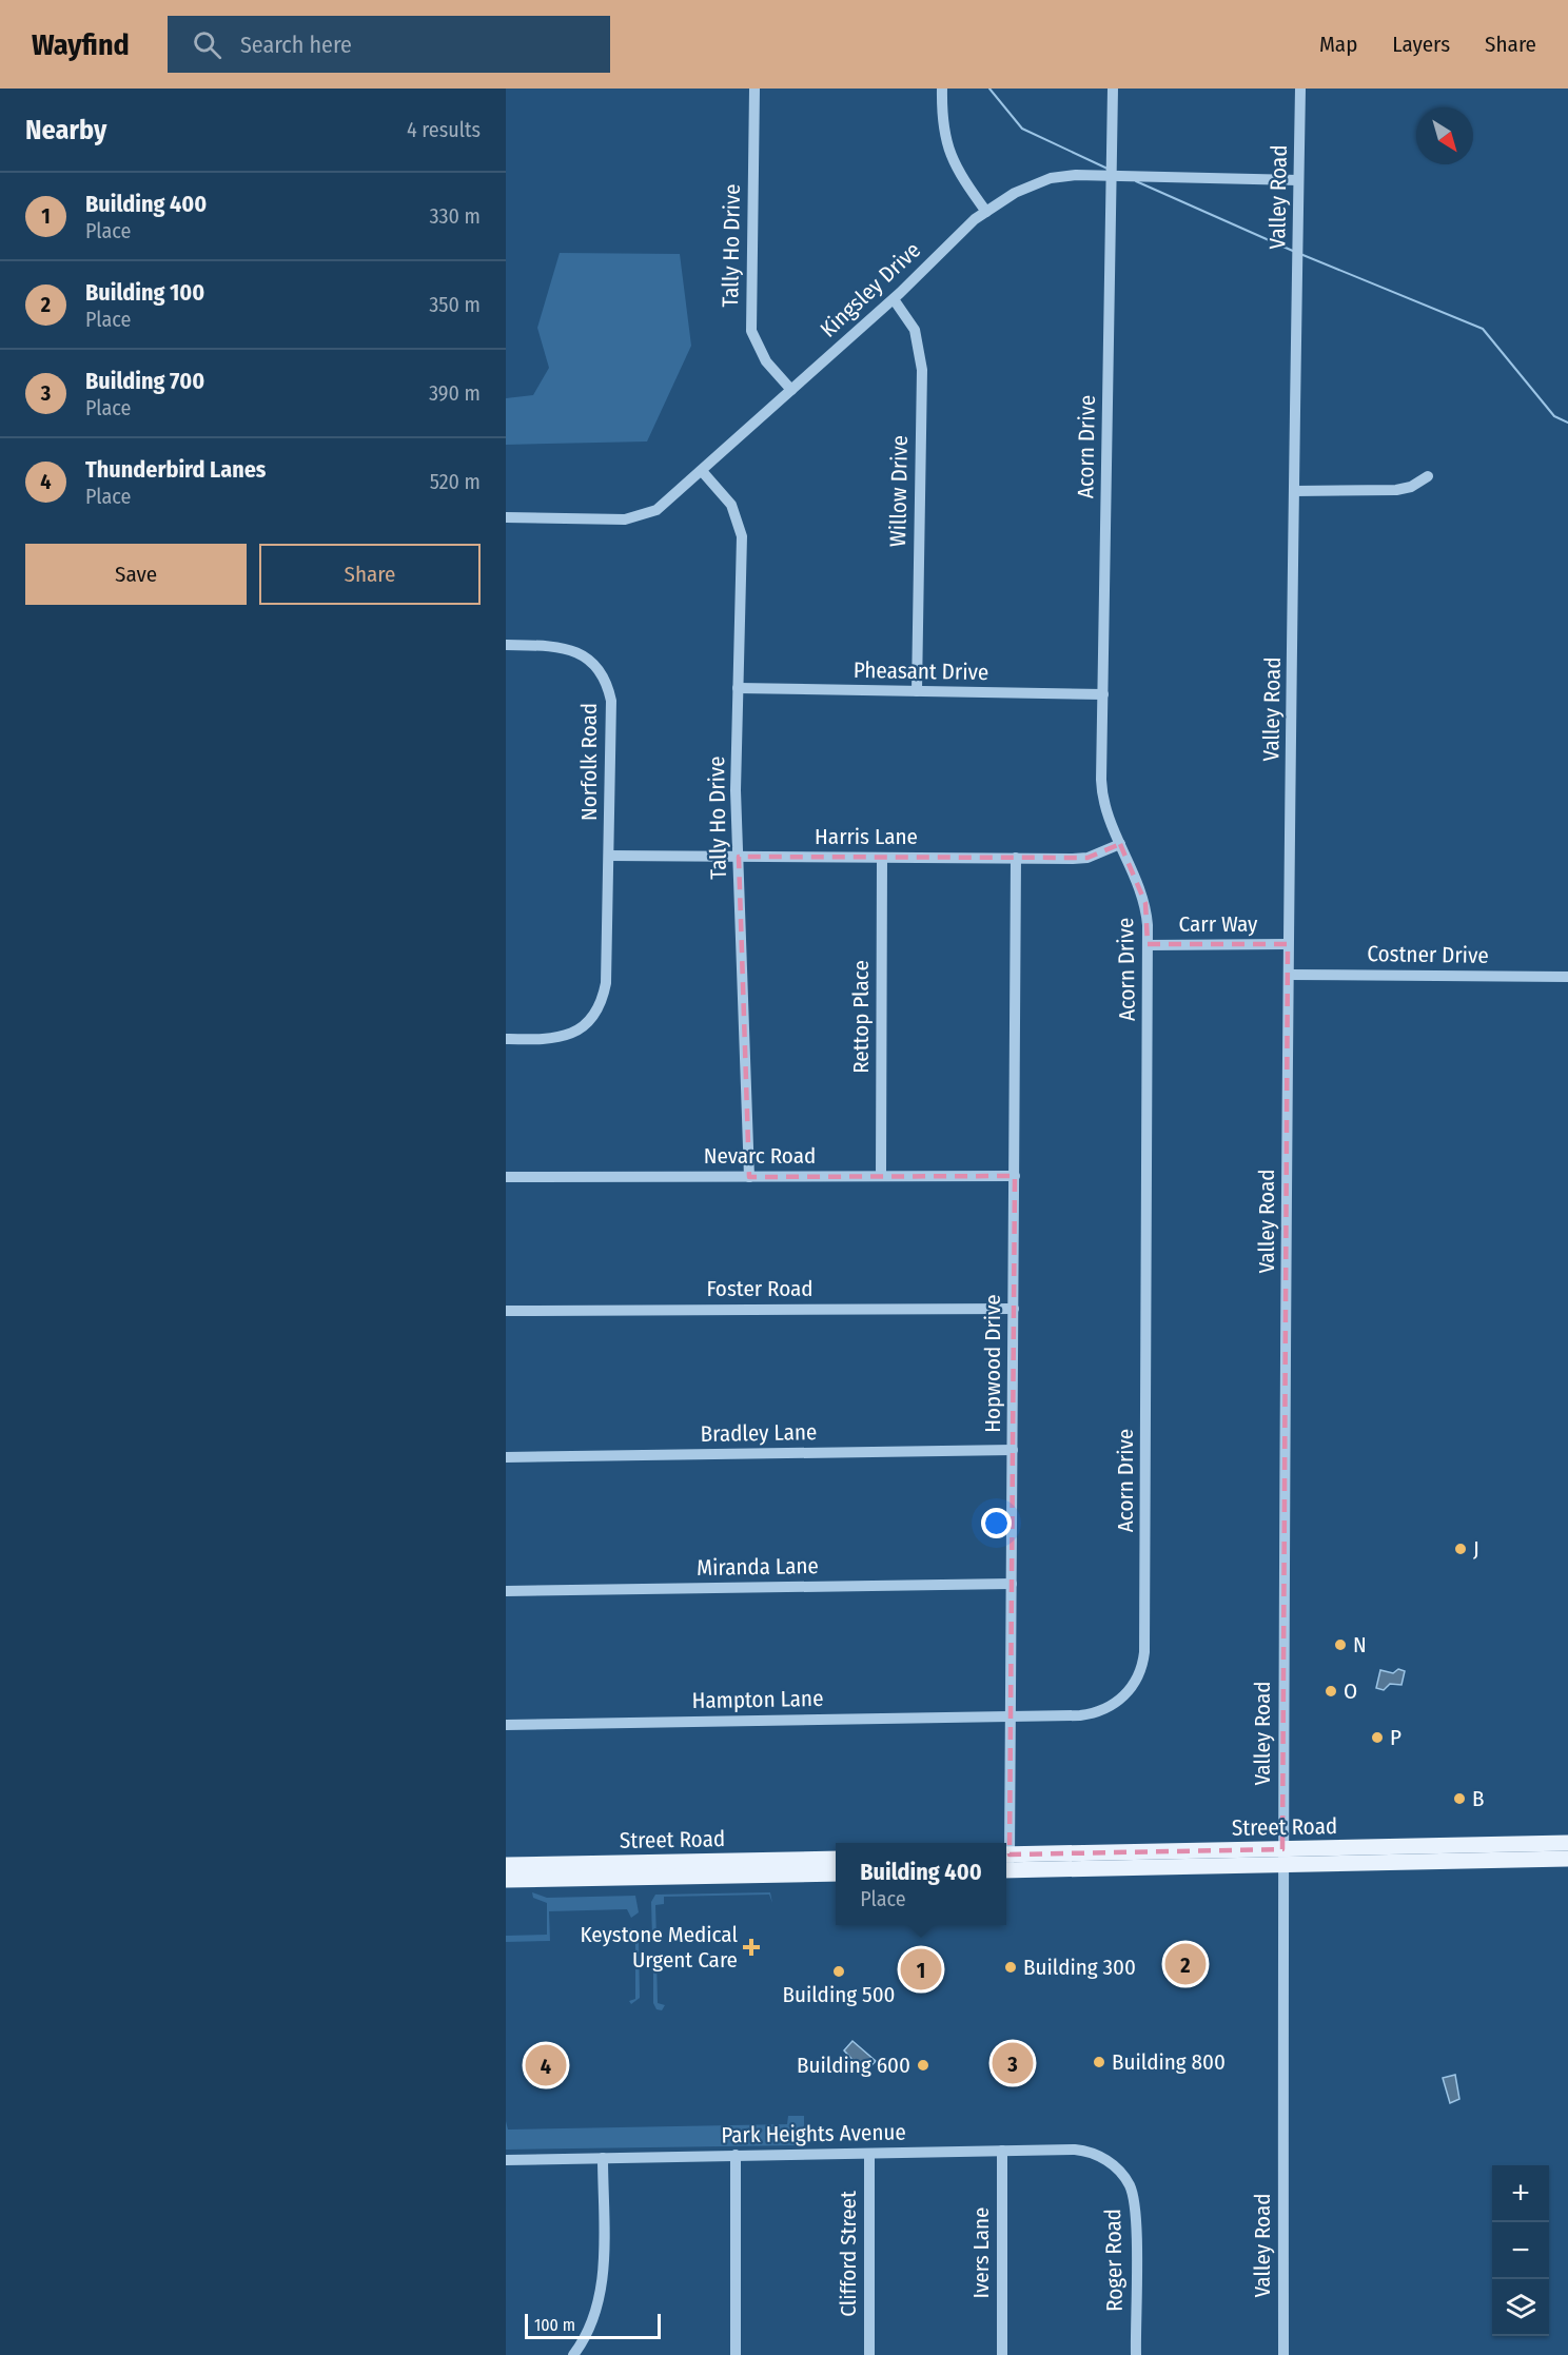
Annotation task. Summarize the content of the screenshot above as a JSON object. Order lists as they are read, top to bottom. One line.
{"streets":{"main road":["Street Road"],"street":["Valley Road","Tally Ho Drive","Kingsley Drive","Acorn Drive","Willow Drive","Pheasant Drive","Norfolk Road","Harris Lane","Carr Way","Costner Drive","Rettop Place","Nevarc Road","Foster Road","Hopwood Drive","Bradley Lane","Miranda Lane","Hampton Lane","Park Heights Avenue","Ivers Lane","Clifford Street","Roger Road"]},"crossings":[["Valley Road","Kingsley Drive"],["Valley Road","Carr Way"],["Valley Road","Costner Drive"],["Valley Road","Street Road"],["Tally Ho Drive","Kingsley Drive"],["Tally Ho Drive","Pheasant Drive"],["Tally Ho Drive","Harris Lane"],["Tally Ho Drive","Nevarc Road"],["Kingsley Drive","Acorn Drive"],["Kingsley Drive","Willow Drive"],["Acorn Drive","Pheasant Drive"],["Acorn Drive","Harris Lane"],["Acorn Drive","Carr Way"],["Acorn Drive","Hopwood Drive"],["Acorn Drive","Hampton Lane"],["Willow Drive","Pheasant Drive"],["Norfolk Road","Harris Lane"],["Harris Lane","Rettop Place"],["Harris Lane","Hopwood Drive"],["Rettop Place","Nevarc Road"],["Nevarc Road","Hopwood Drive"],["Foster Road","Hopwood Drive"],["Hopwood Drive","Bradley Lane"],["Hopwood Drive","Miranda Lane"],["Hopwood Drive","Hampton Lane"],["Park Heights Avenue","Ivers Lane"],["Park Heights Avenue","Clifford Street"],["Park Heights Avenue","Roger Road"]],"places":{"other":["J","N","O","P","B","Building 300","Building 500","Building 800","Building 600"],"health":["Keystone Medical Urgent Care"]},"scale_bar":"100 m","north":"bottom right","page":{"header":"Wayfind","search":"Search here","nav":["Map","Layers","Share"],"heading":["Nearby","4 results"],"list":[{"mark":"1","name":"Building 400","note":"Place","value":"330 m"},{"mark":"2","name":"Building 100","note":"Place","value":"350 m"},{"mark":"3","name":"Building 700","note":"Place","value":"390 m"},{"mark":"4","name":"Thunderbird Lanes","note":"Place","value":"520 m"}],"buttons":["Save","Share"],"popup":["Building 400","Place"],"pins":["2","1","3","4"],"map_buttons":["+","−"],"scale":"100 m"}}
